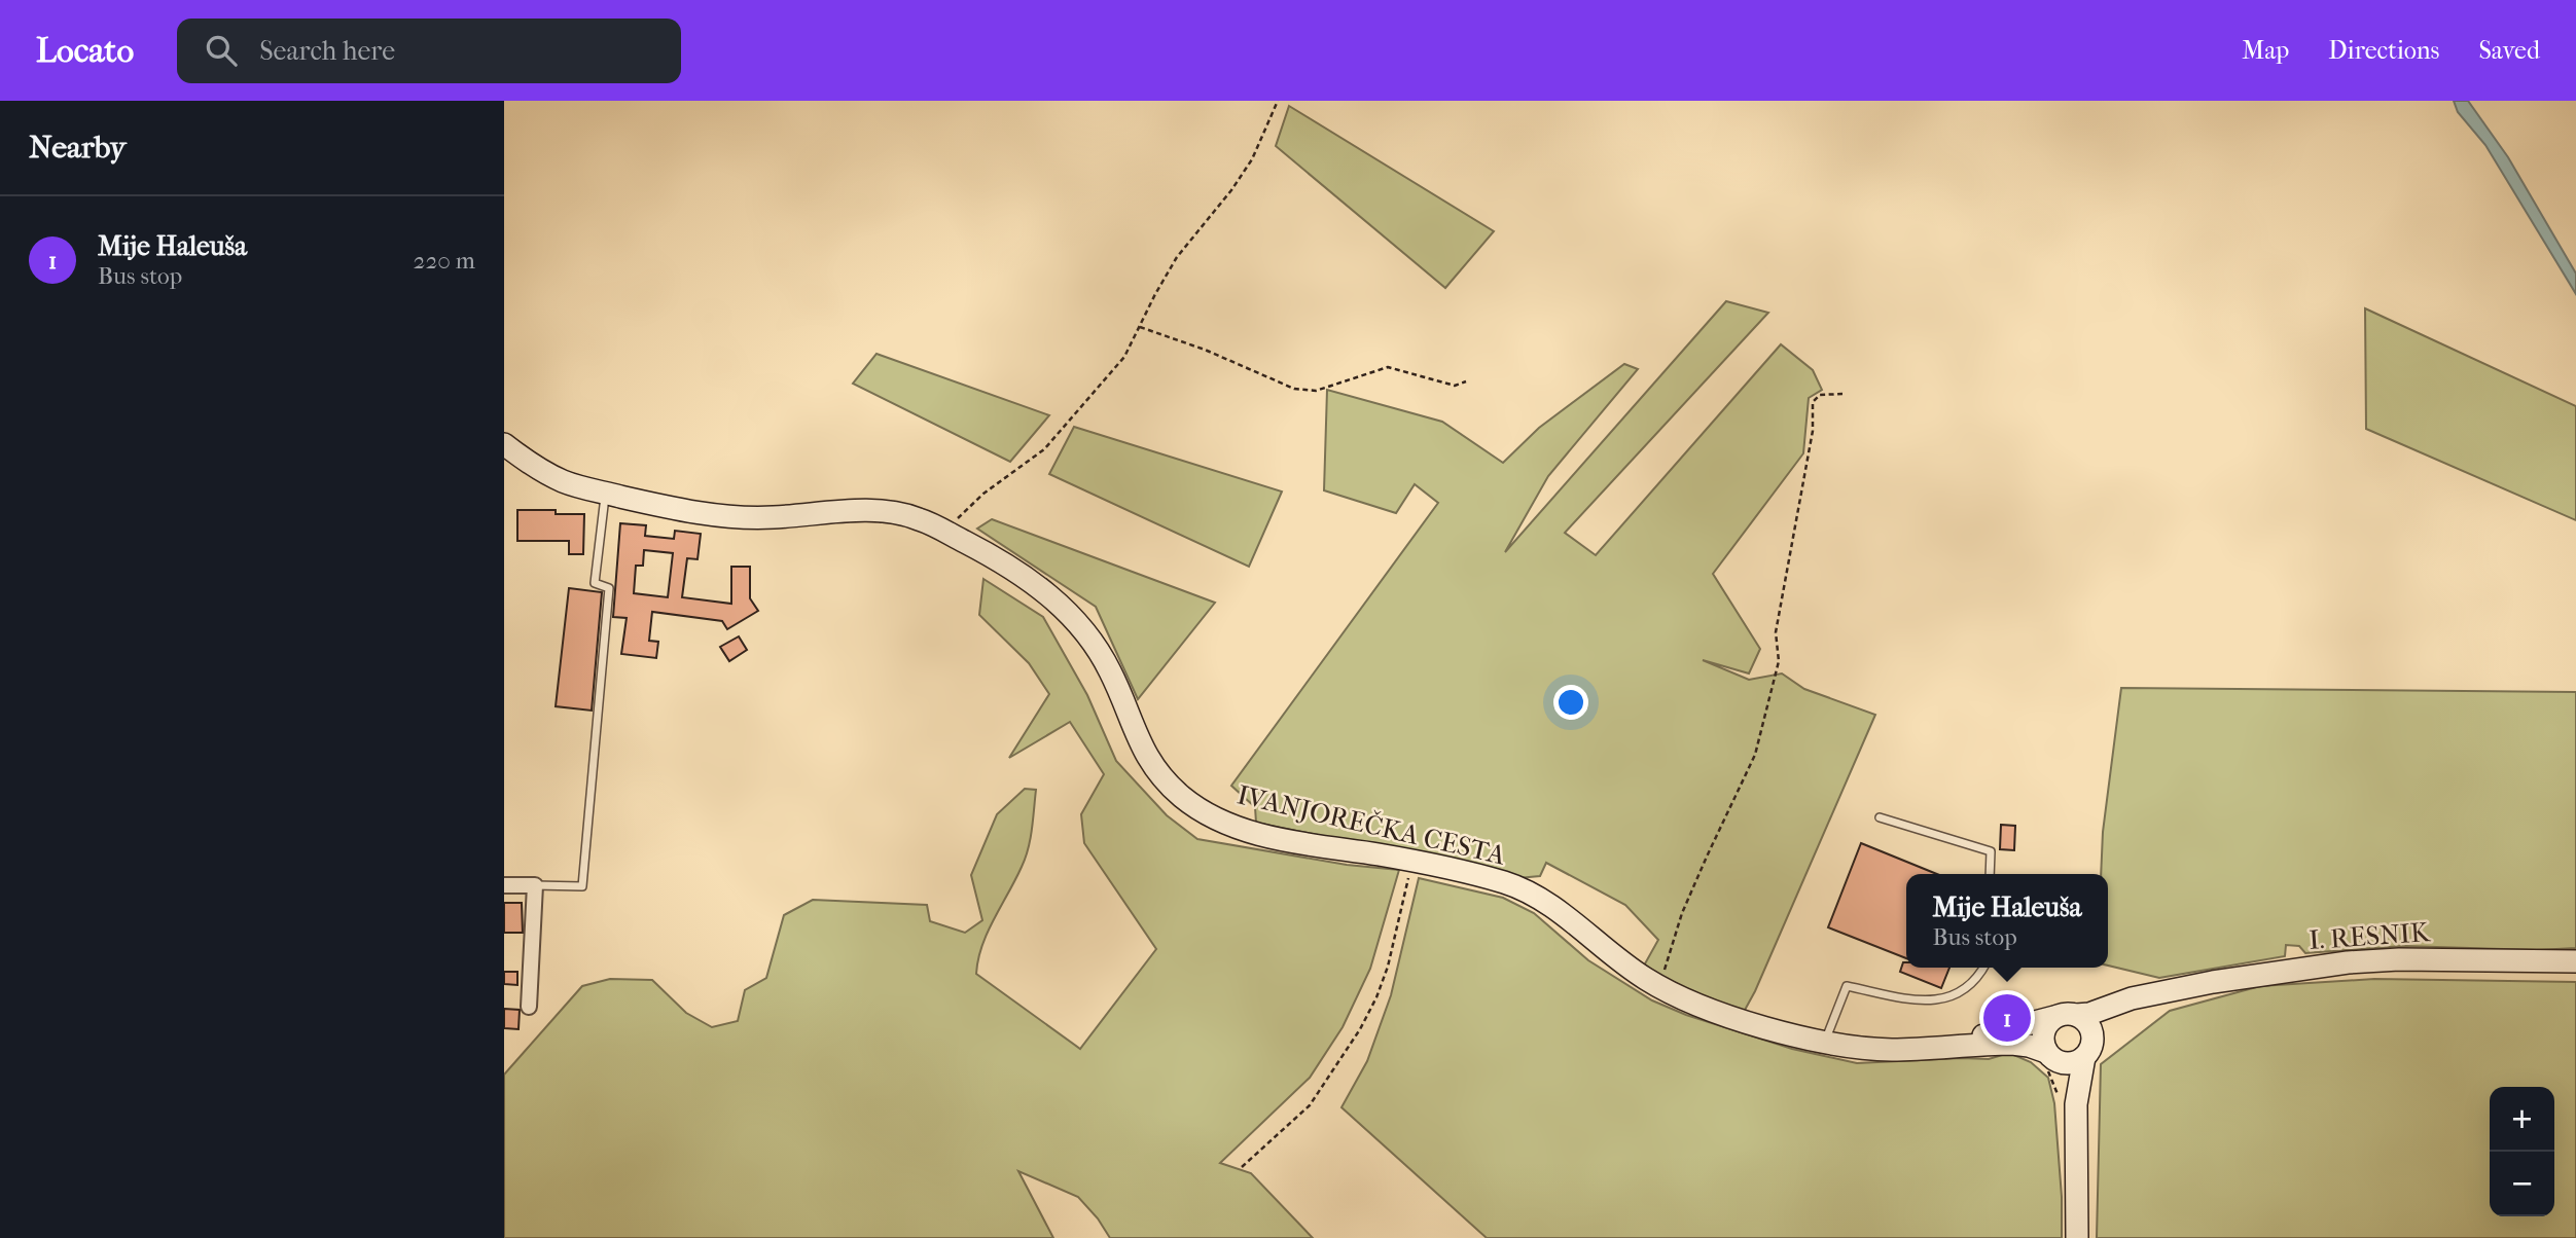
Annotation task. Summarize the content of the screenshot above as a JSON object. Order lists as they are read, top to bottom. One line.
{"streets":{"main road":["IVANJOREČKA CESTA","I. RESNIK"]},"crossings":[["IVANJOREČKA CESTA","I. RESNIK"]],"page":{"header":"Locato","search":"Search here","nav":["Map","Directions","Saved"],"heading":"Nearby","list":[{"mark":"1","name":"Mije Haleuša","note":"Bus stop","value":"220 m"}],"popup":["Mije Haleuša","Bus stop"],"pins":"1","map_buttons":["+","−"]}}
